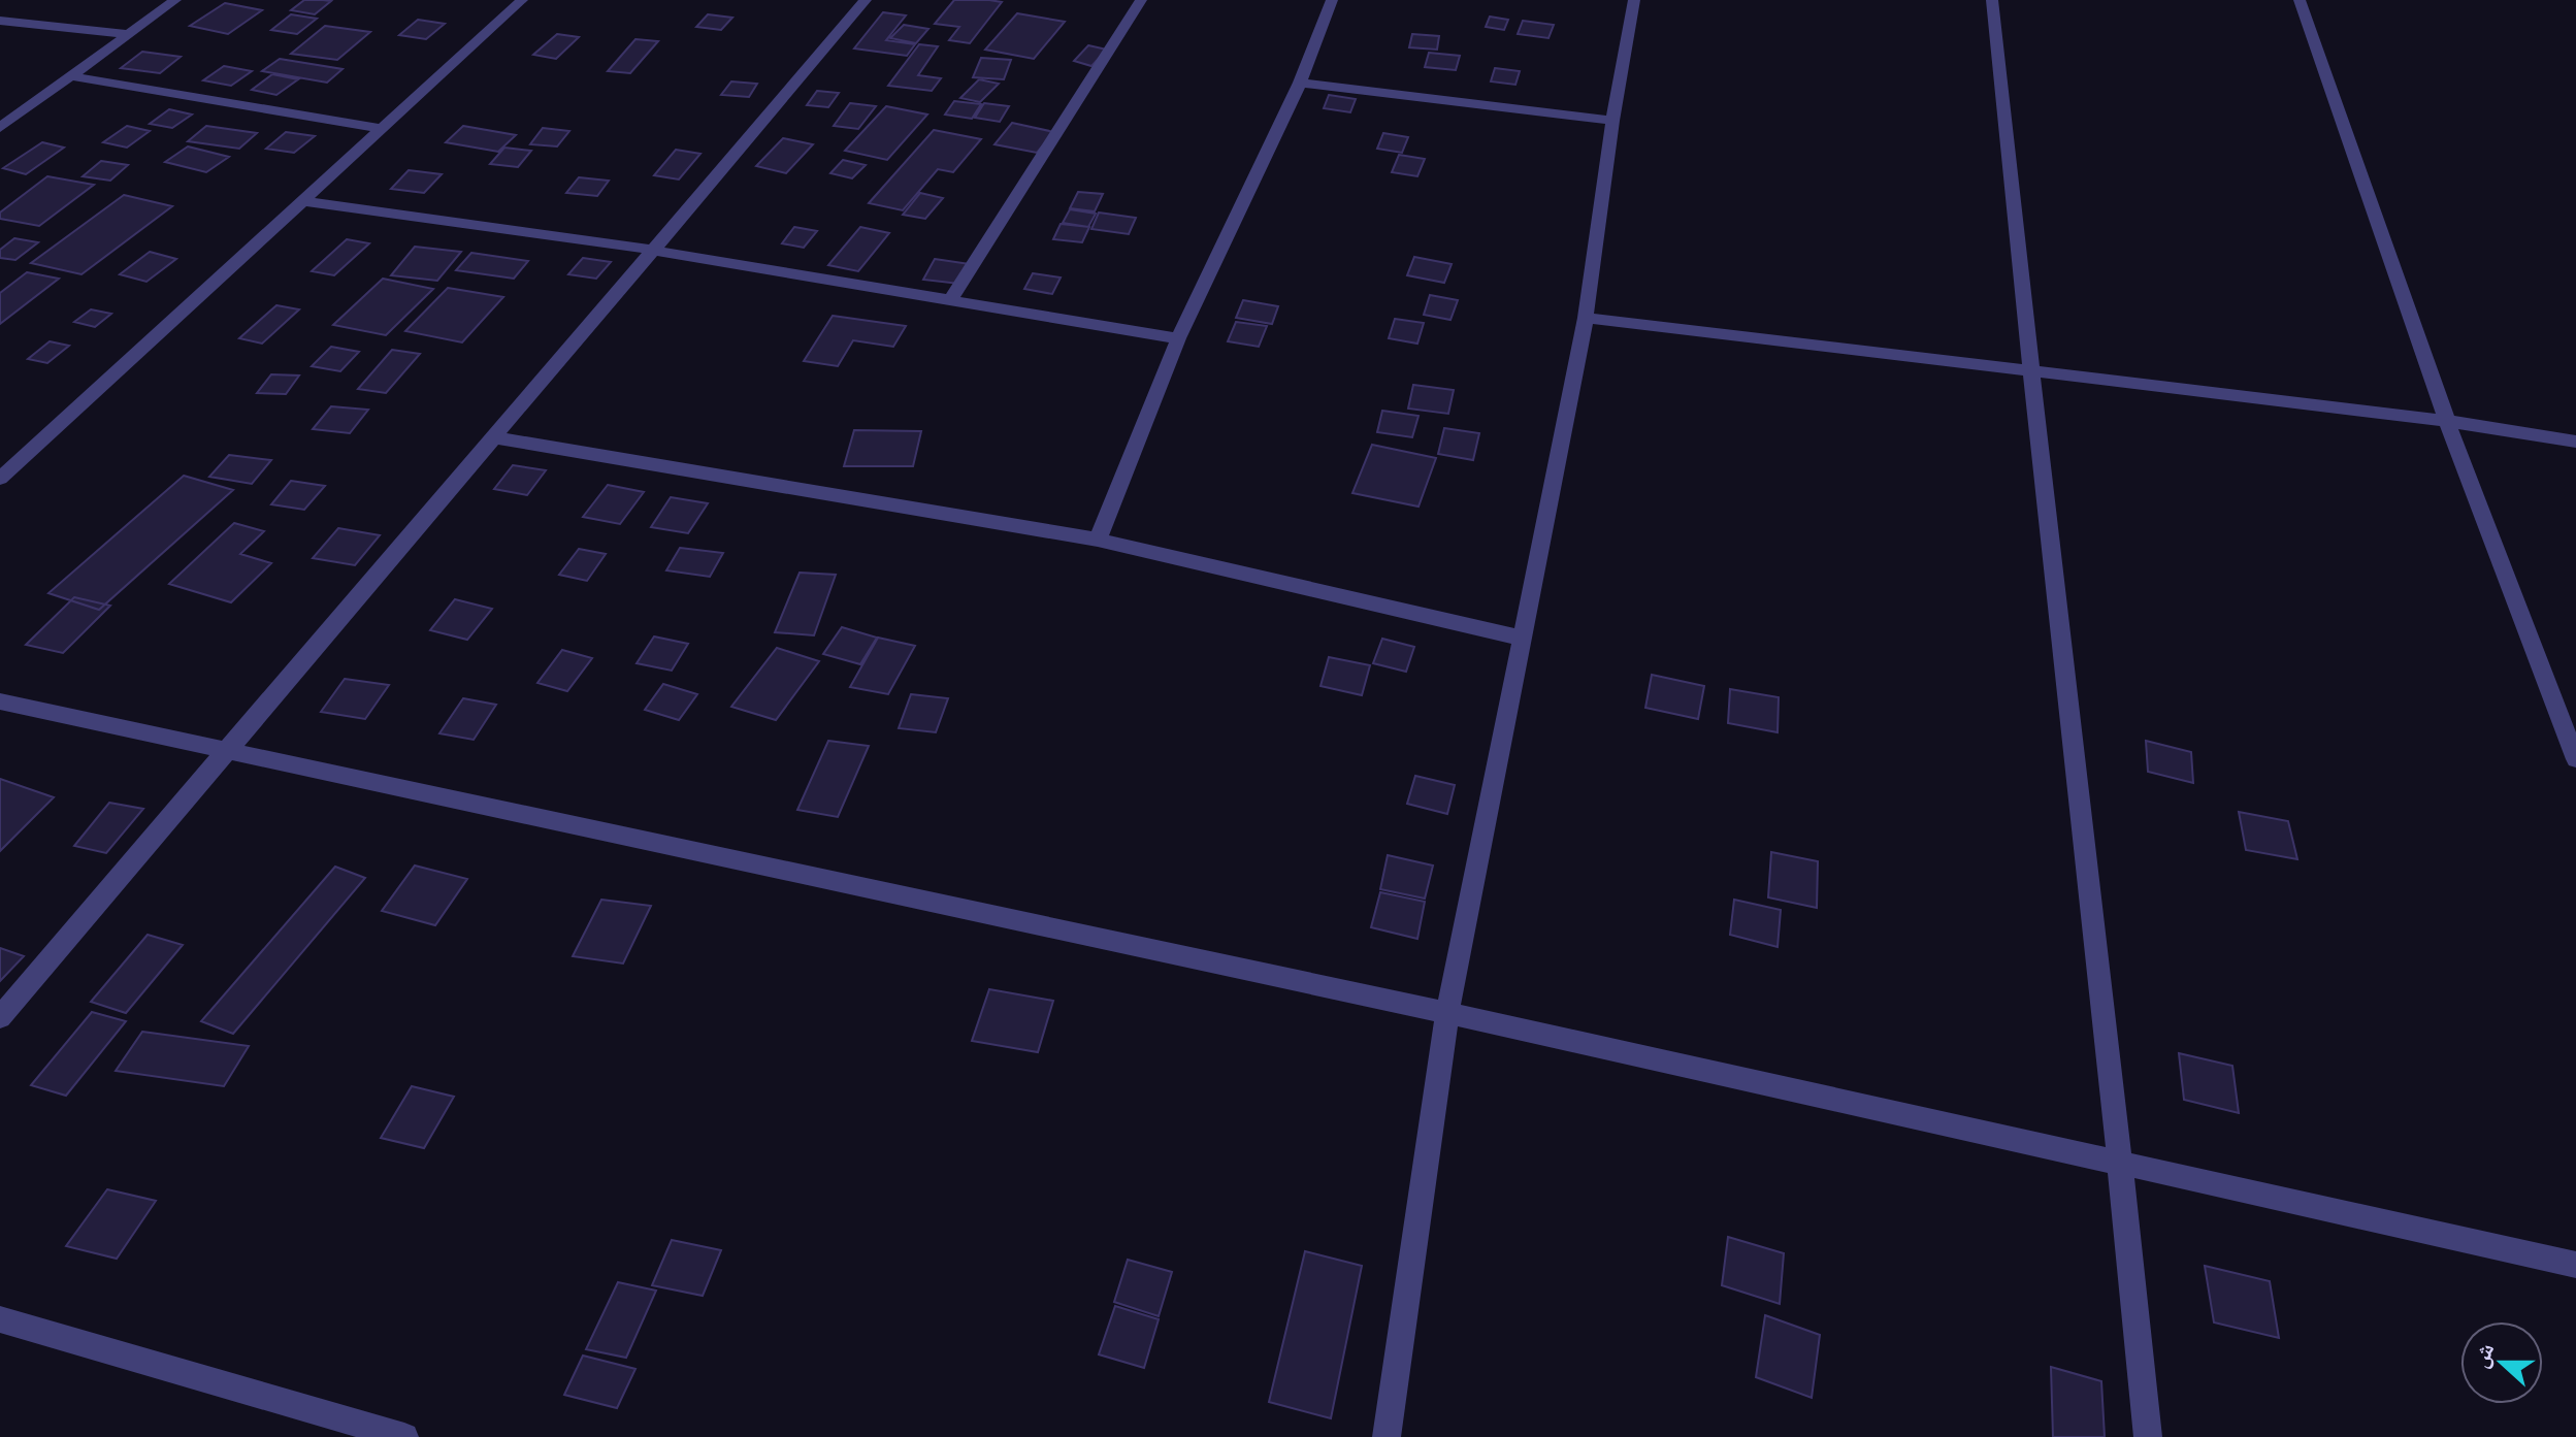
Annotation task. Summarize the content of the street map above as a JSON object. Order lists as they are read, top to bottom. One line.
{"north":"left"}
